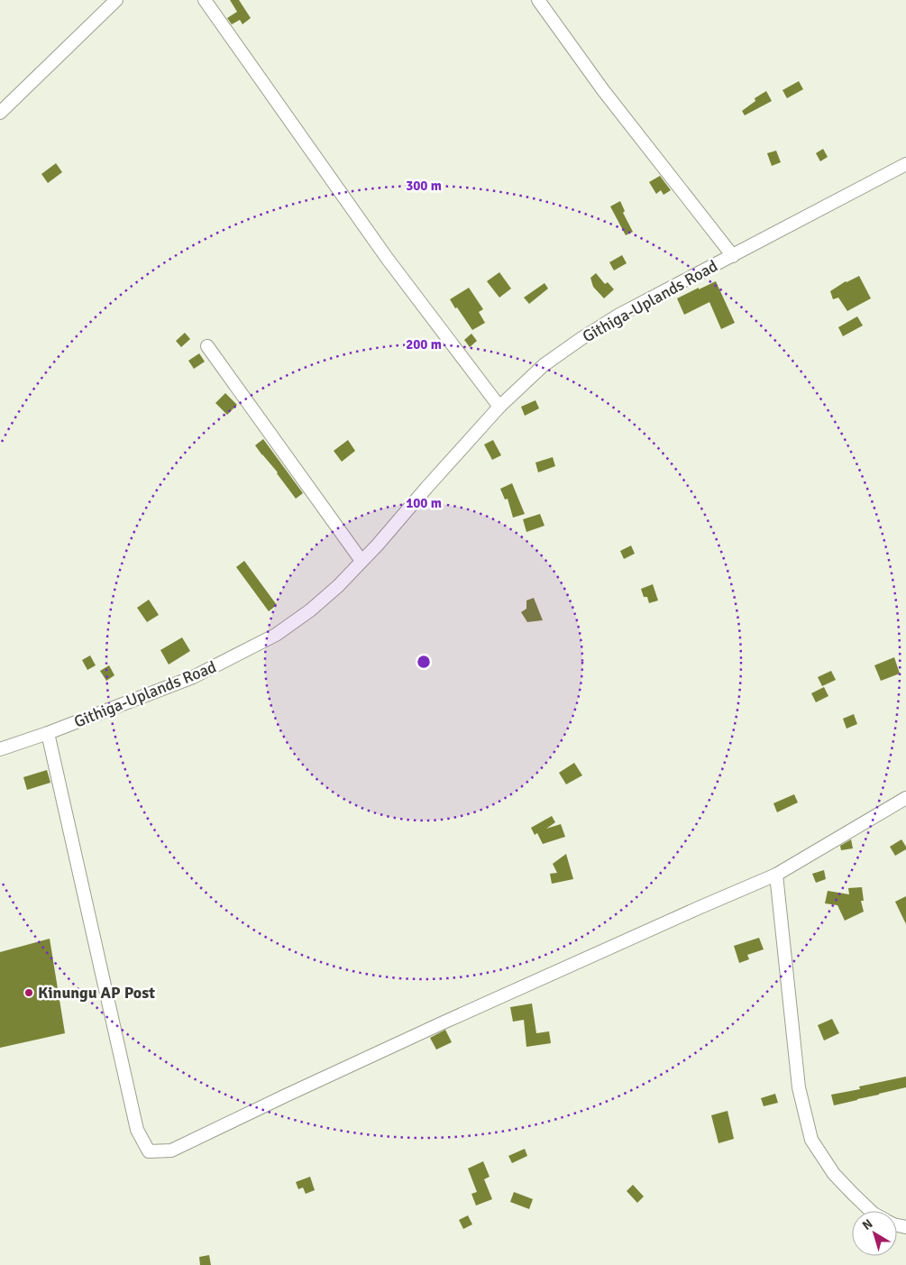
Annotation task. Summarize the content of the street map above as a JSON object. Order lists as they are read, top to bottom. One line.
{"streets":{"street":["Githiga-Uplands Road"]},"places":["Kinungu AP Post"],"north":"top left","rings":["300 m","200 m","100 m"]}
